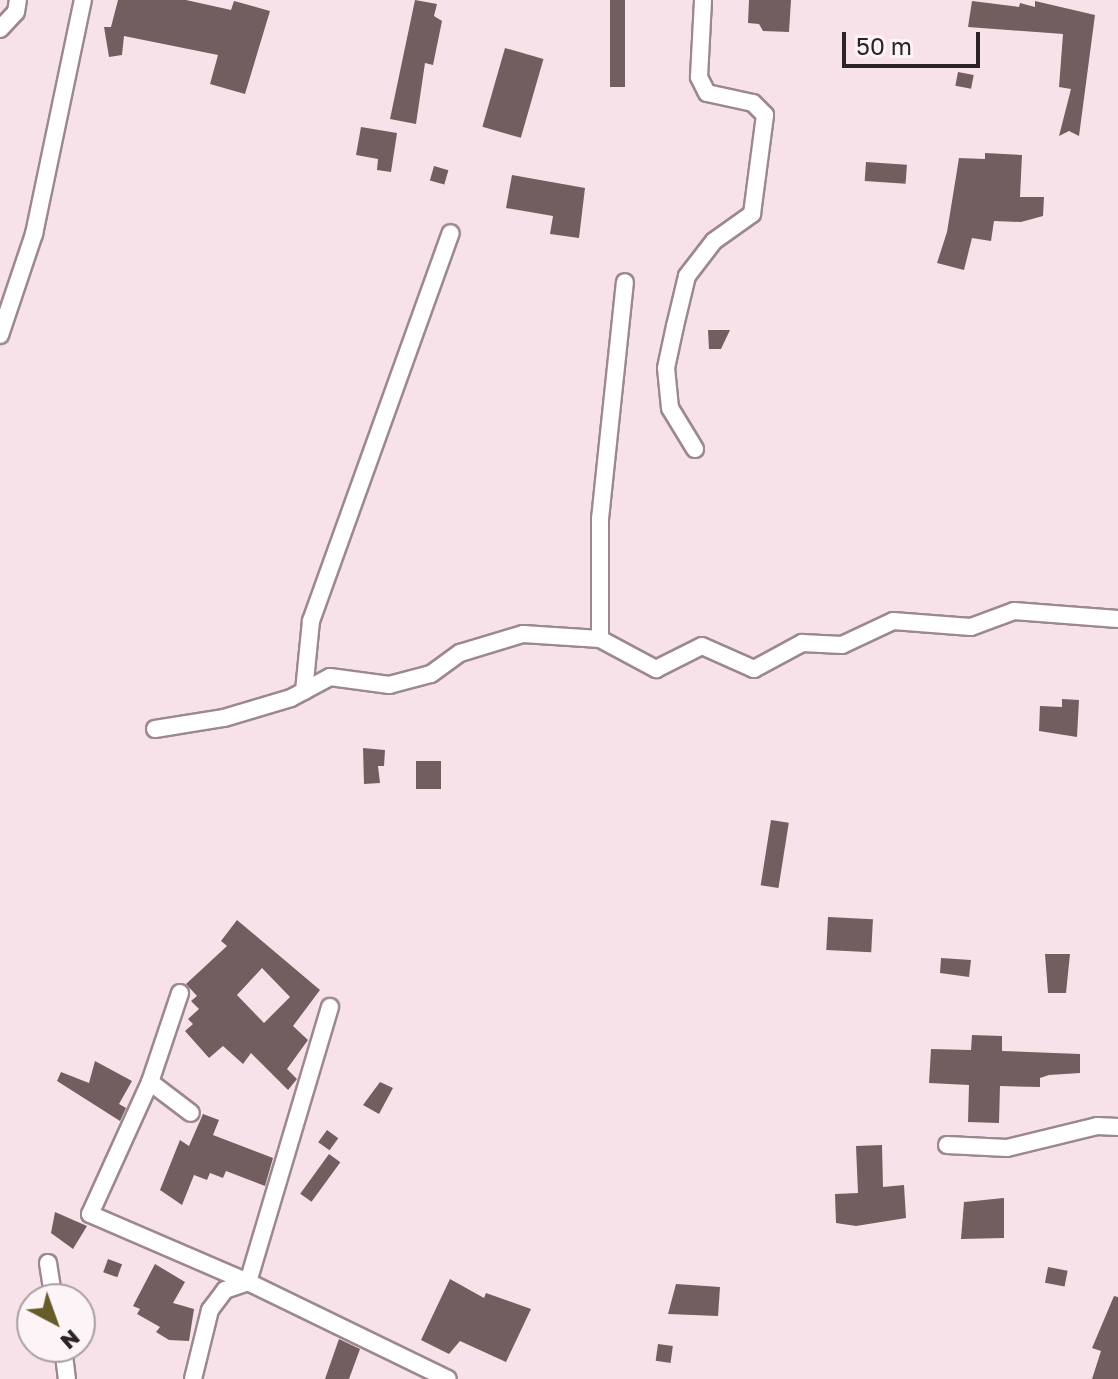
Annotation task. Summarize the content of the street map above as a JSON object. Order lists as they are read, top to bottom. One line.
{"scale_bar":"50 m","north":"bottom right"}
